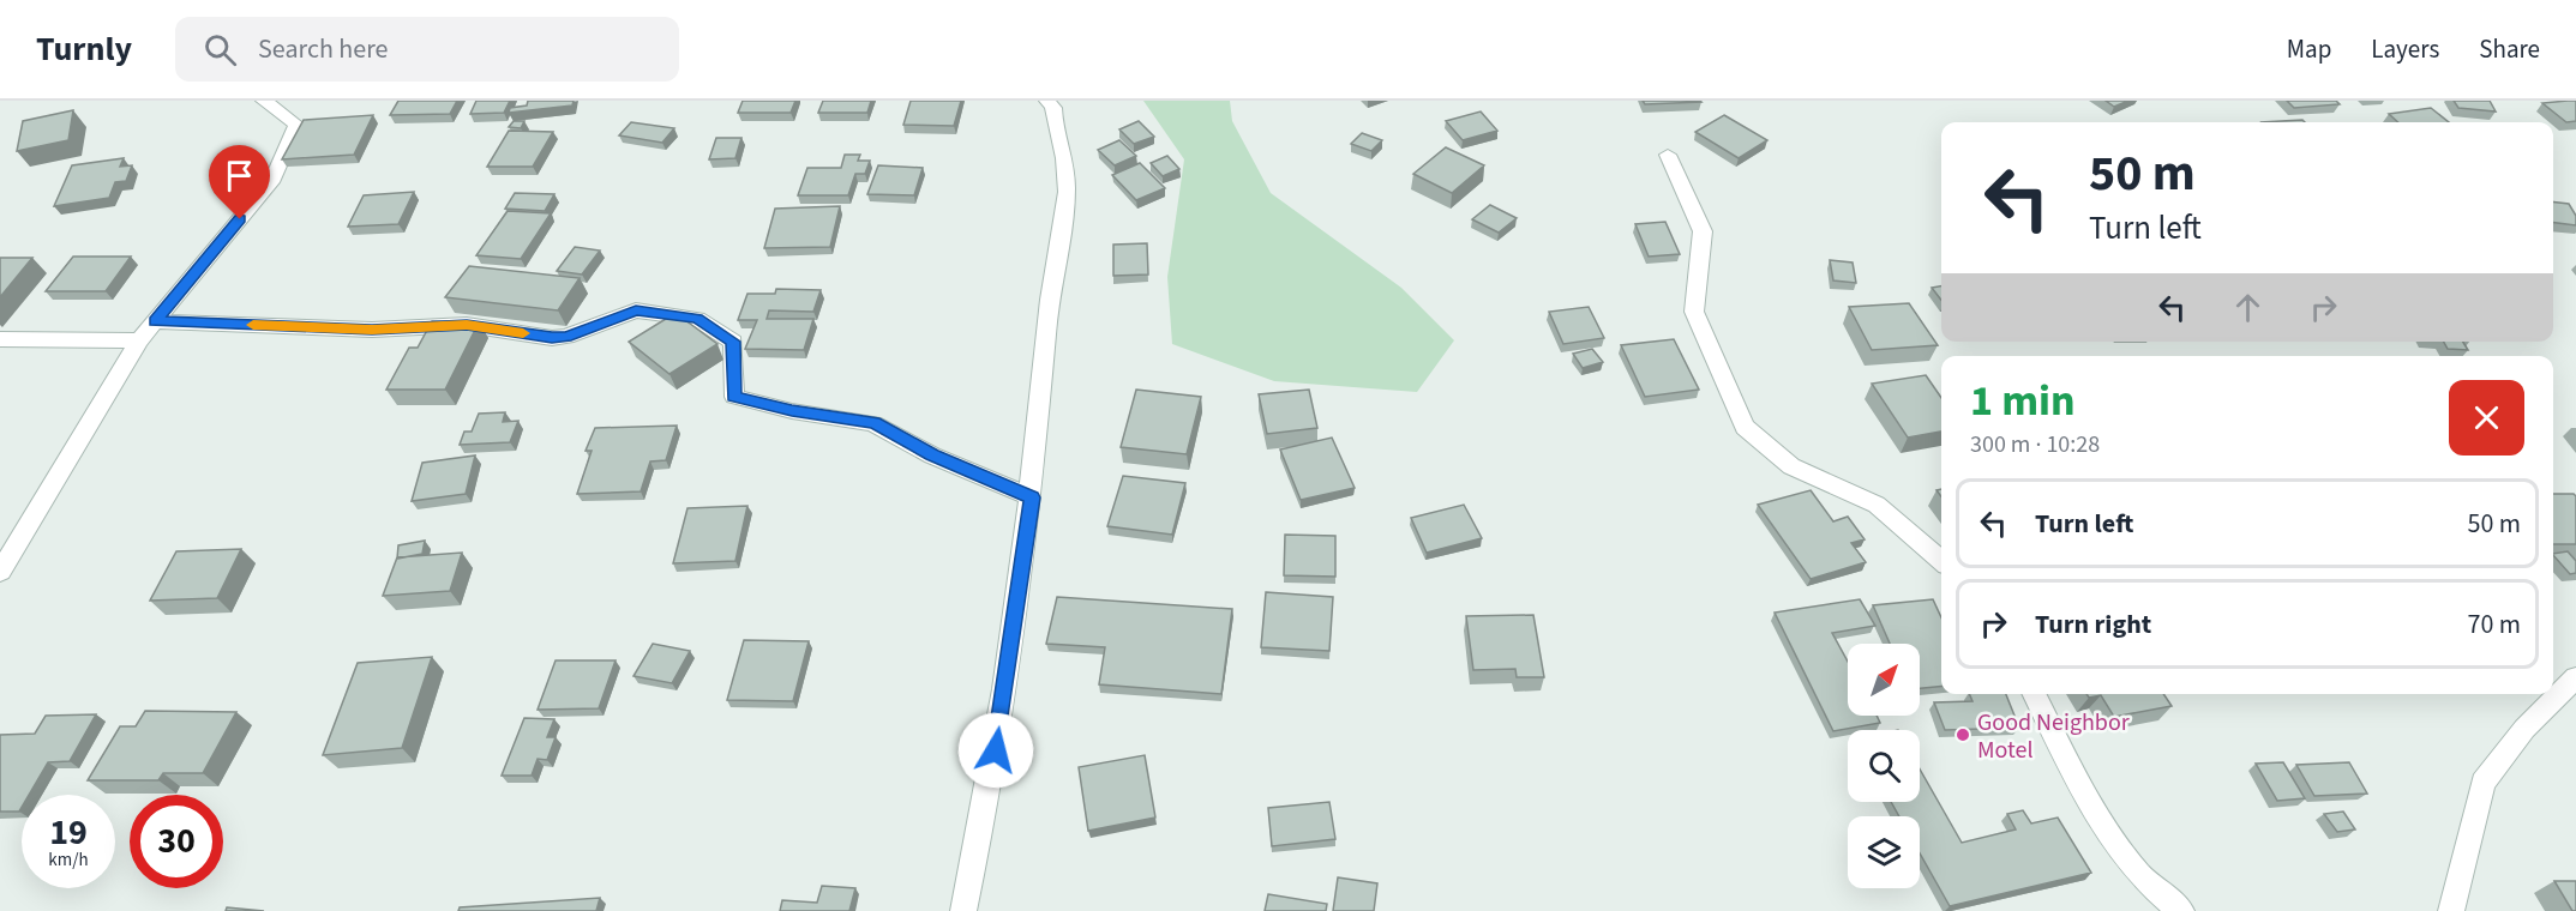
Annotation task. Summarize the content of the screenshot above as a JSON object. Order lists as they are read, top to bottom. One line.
{"places":["Good Neighbor Motel"],"north":"top right","page":{"header":"Turnly","search":"Search here","nav":["Map","Layers","Share"],"turn":["50 m","Turn left"],"heading":["1 min","300 m · 10:28"],"list":[{"name":"Turn left","value":"50 m"},{"name":"Turn right","value":"70 m"}],"speed":"19 km/h","limit":"30"}}
